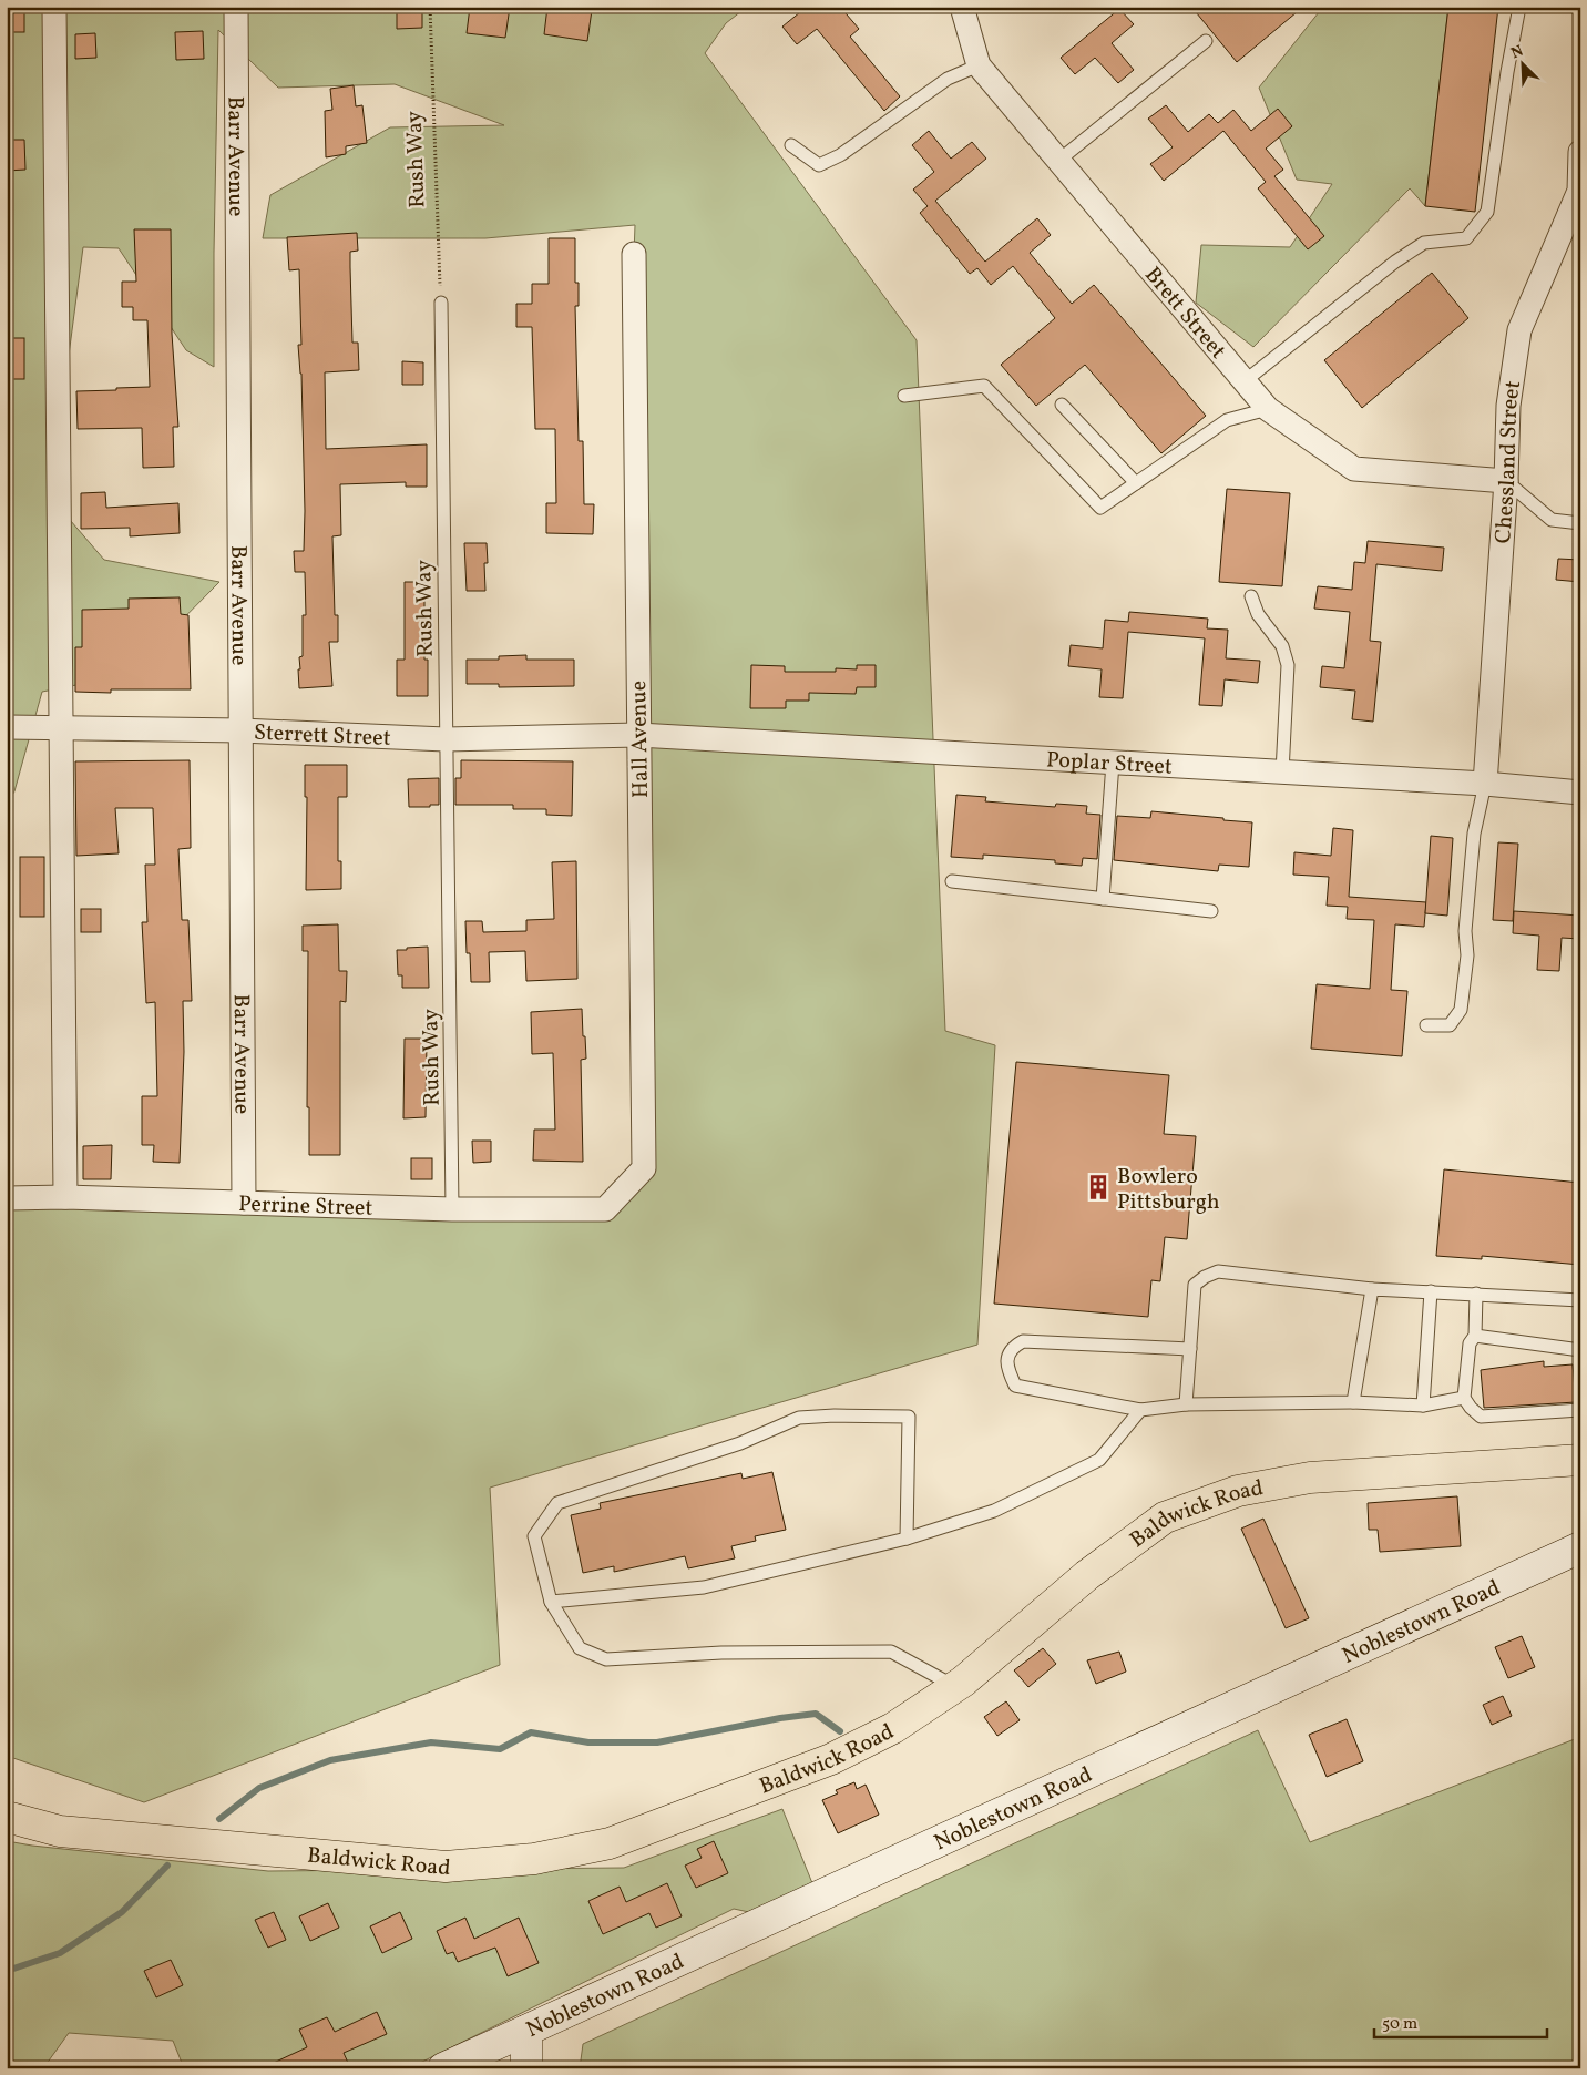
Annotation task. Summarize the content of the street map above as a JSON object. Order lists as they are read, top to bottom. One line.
{"streets":{"main road":["Baldwick Road","Noblestown Road"],"street":["Barr Avenue","Brett Street","Chessland Street","Sterrett Street","Hall Avenue","Poplar Street","Perrine Street"],"lane":["Rush Way"]},"crossings":[["Barr Avenue","Sterrett Street"],["Barr Avenue","Perrine Street"],["Rush Way","Sterrett Street"],["Rush Way","Perrine Street"],["Brett Street","Chessland Street"],["Chessland Street","Poplar Street"],["Sterrett Street","Hall Avenue"],["Sterrett Street","Poplar Street"],["Hall Avenue","Poplar Street"],["Hall Avenue","Perrine Street"]],"places":{"building":["Bowlero Pittsburgh"]},"scale_bar":"50 m","north":"top left"}
